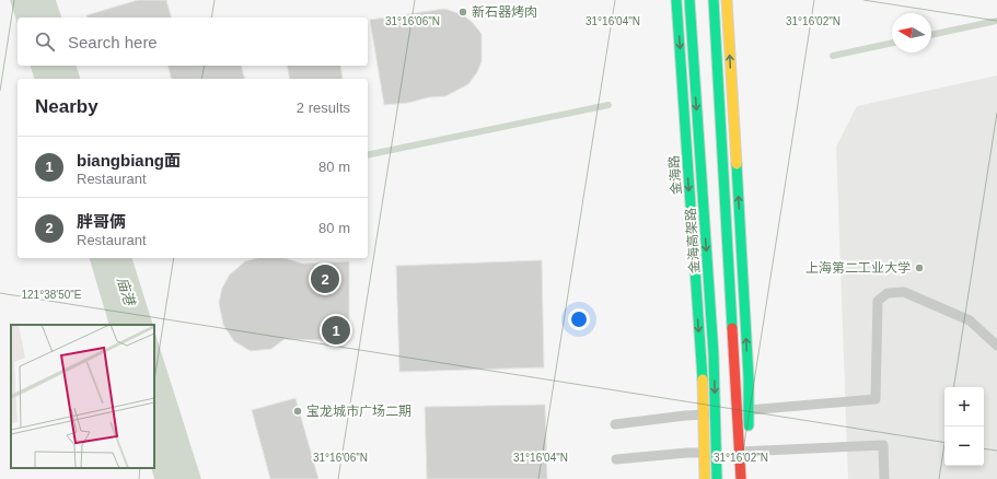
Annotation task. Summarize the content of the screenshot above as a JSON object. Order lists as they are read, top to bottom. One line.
{"streets":{"main road":["金海路","金海高架路"]},"water":["庙港"],"places":["新石器烤肉","上海第二工业大学","宝龙城市广场二期"],"north":"left","page":{"search":"Search here","heading":["Nearby","2 results"],"list":[{"mark":"1","name":"biangbiang面","note":"Restaurant","value":"80 m"},{"mark":"2","name":"胖哥俩","note":"Restaurant","value":"80 m"}],"pins":["2","1"],"map_buttons":["+","−"]},"coordinates":["31°16'06\"N","31°16'04\"N","31°16'02\"N","121°38'50\"E"]}
